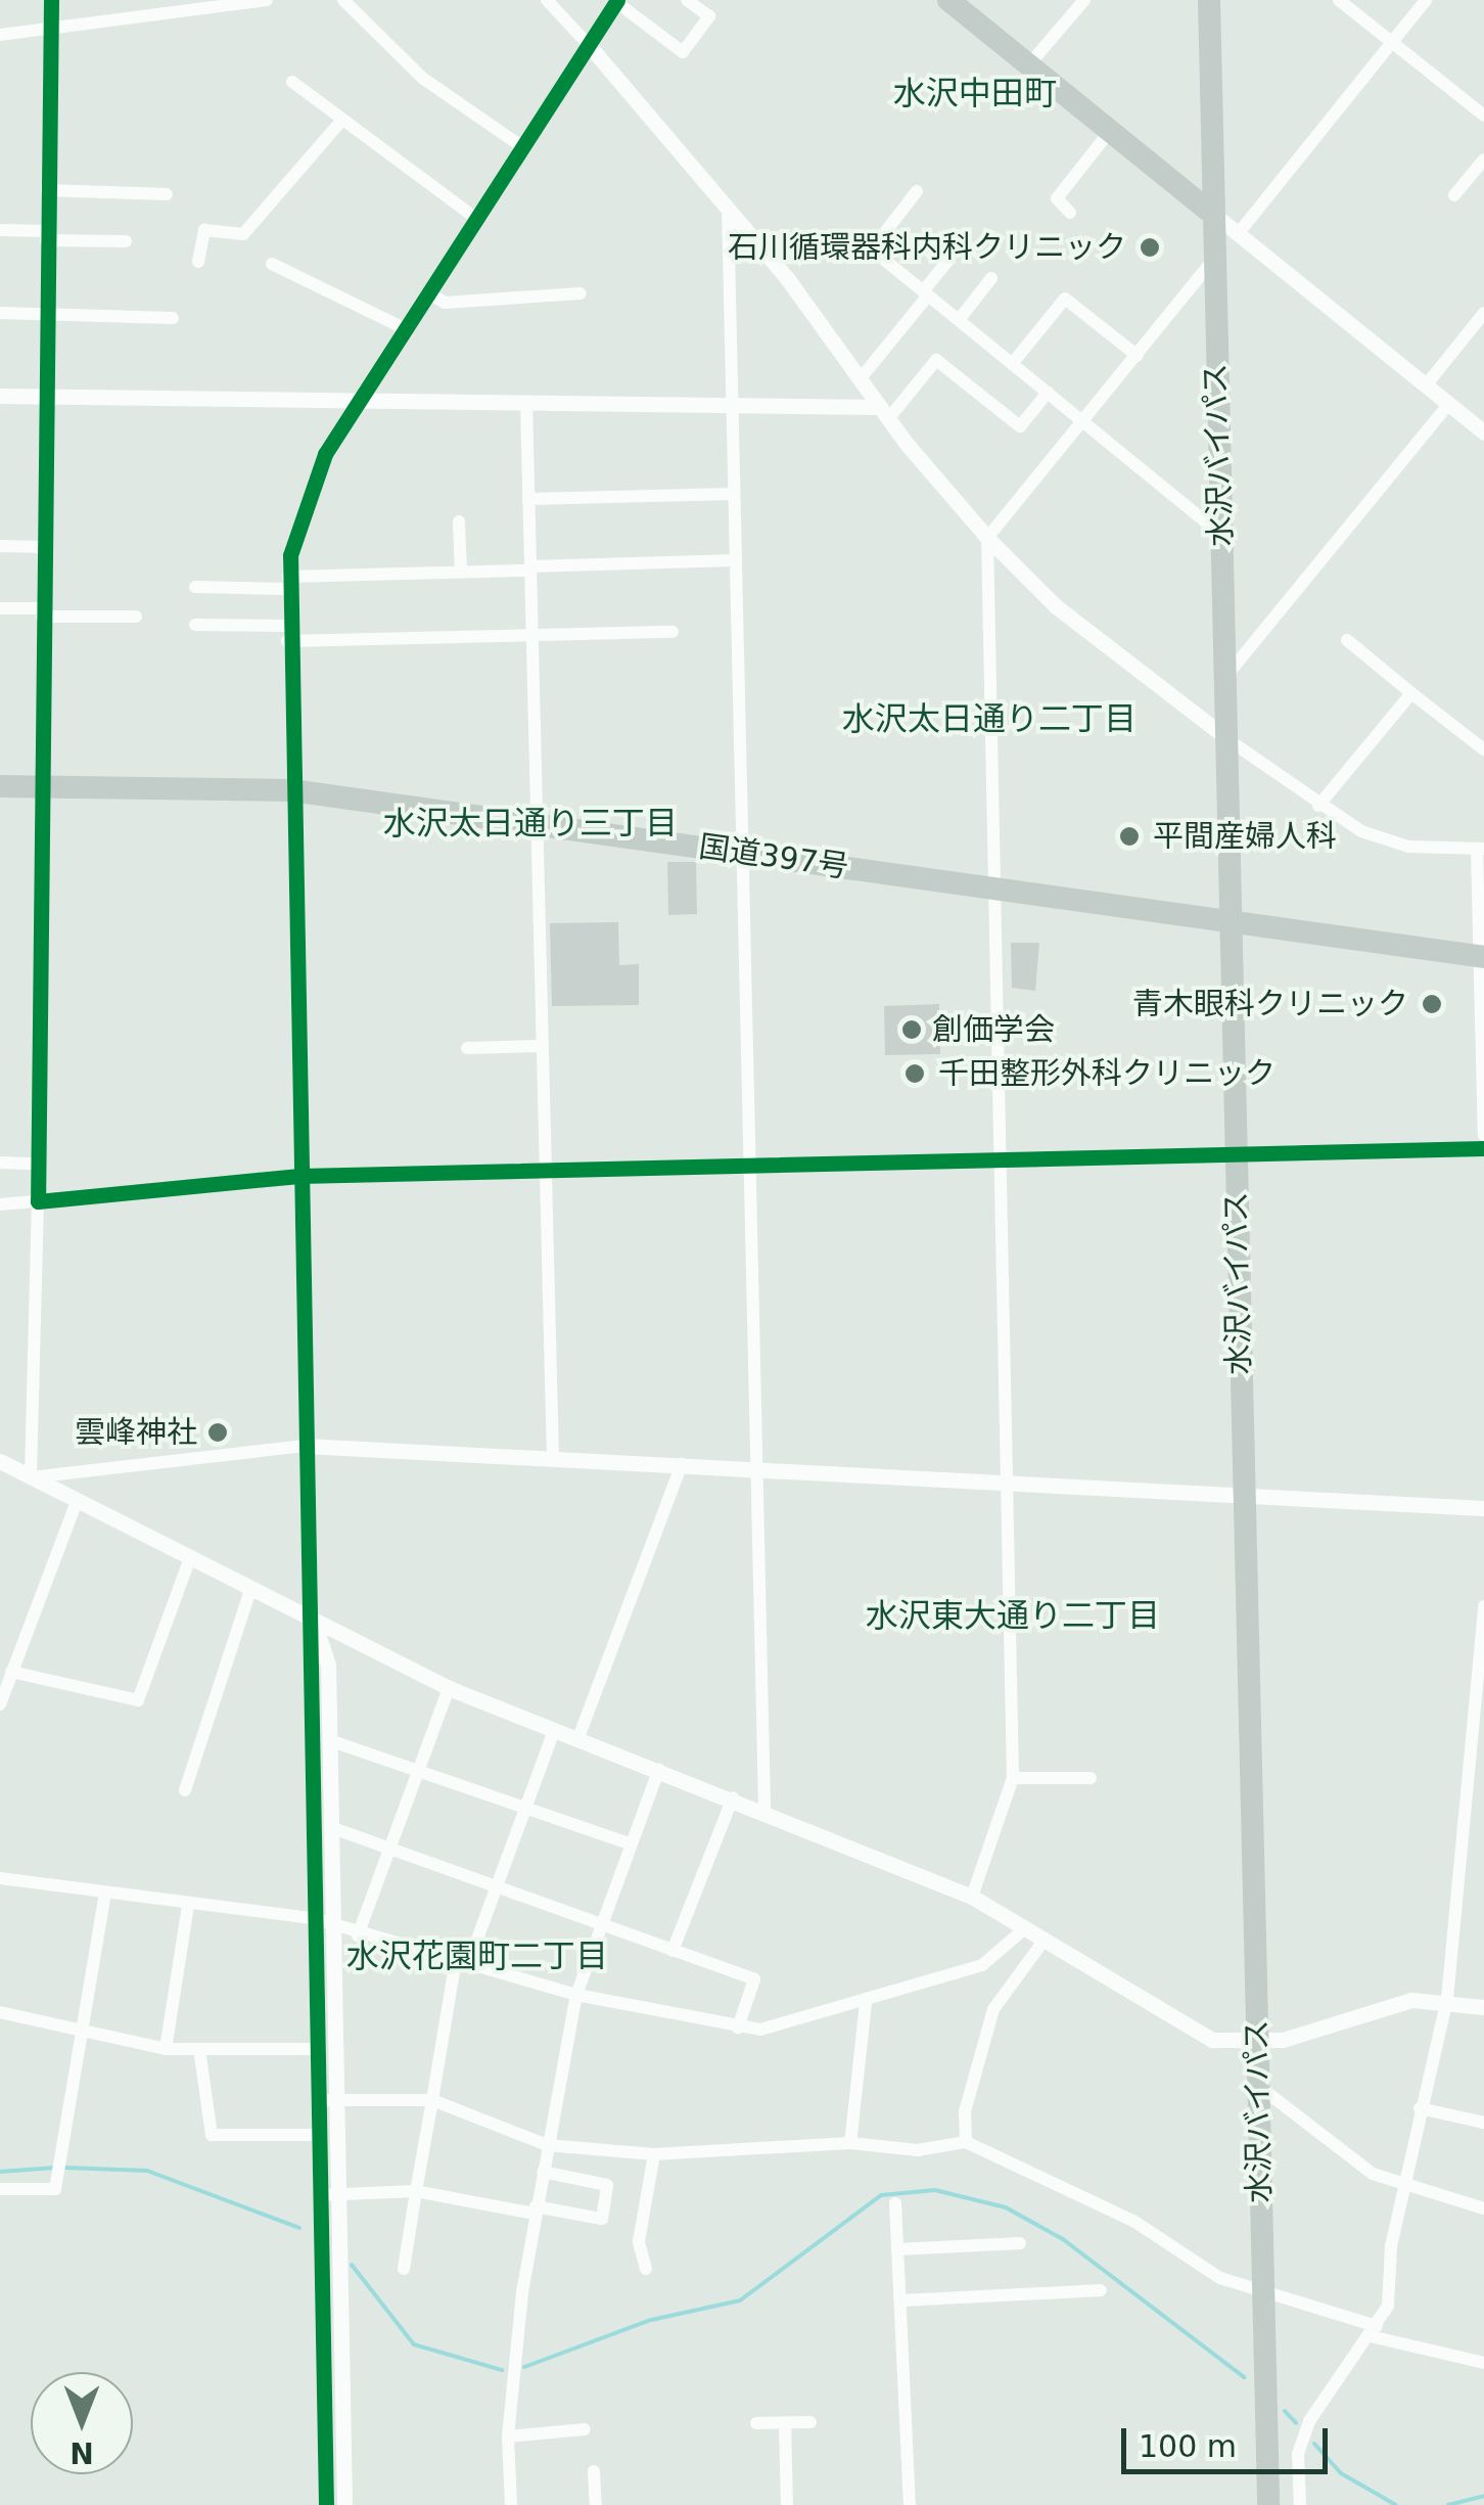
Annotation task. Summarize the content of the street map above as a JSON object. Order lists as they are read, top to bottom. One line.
{"streets":{"highway":["水沢バイパス","国道397号"]},"crossings":[["水沢バイパス","国道397号"]],"districts":["水沢中田町","水沢太日通り二丁目","水沢太日通り三丁目","水沢東大通り二丁目","水沢花園町二丁目"],"places":["石川循環器科内科クリニック","平間産婦人科","青木眼科クリニック","創価学会","千田整形外科クリニック","雲峰神社"],"scale_bar":"100 m","north":"bottom"}
